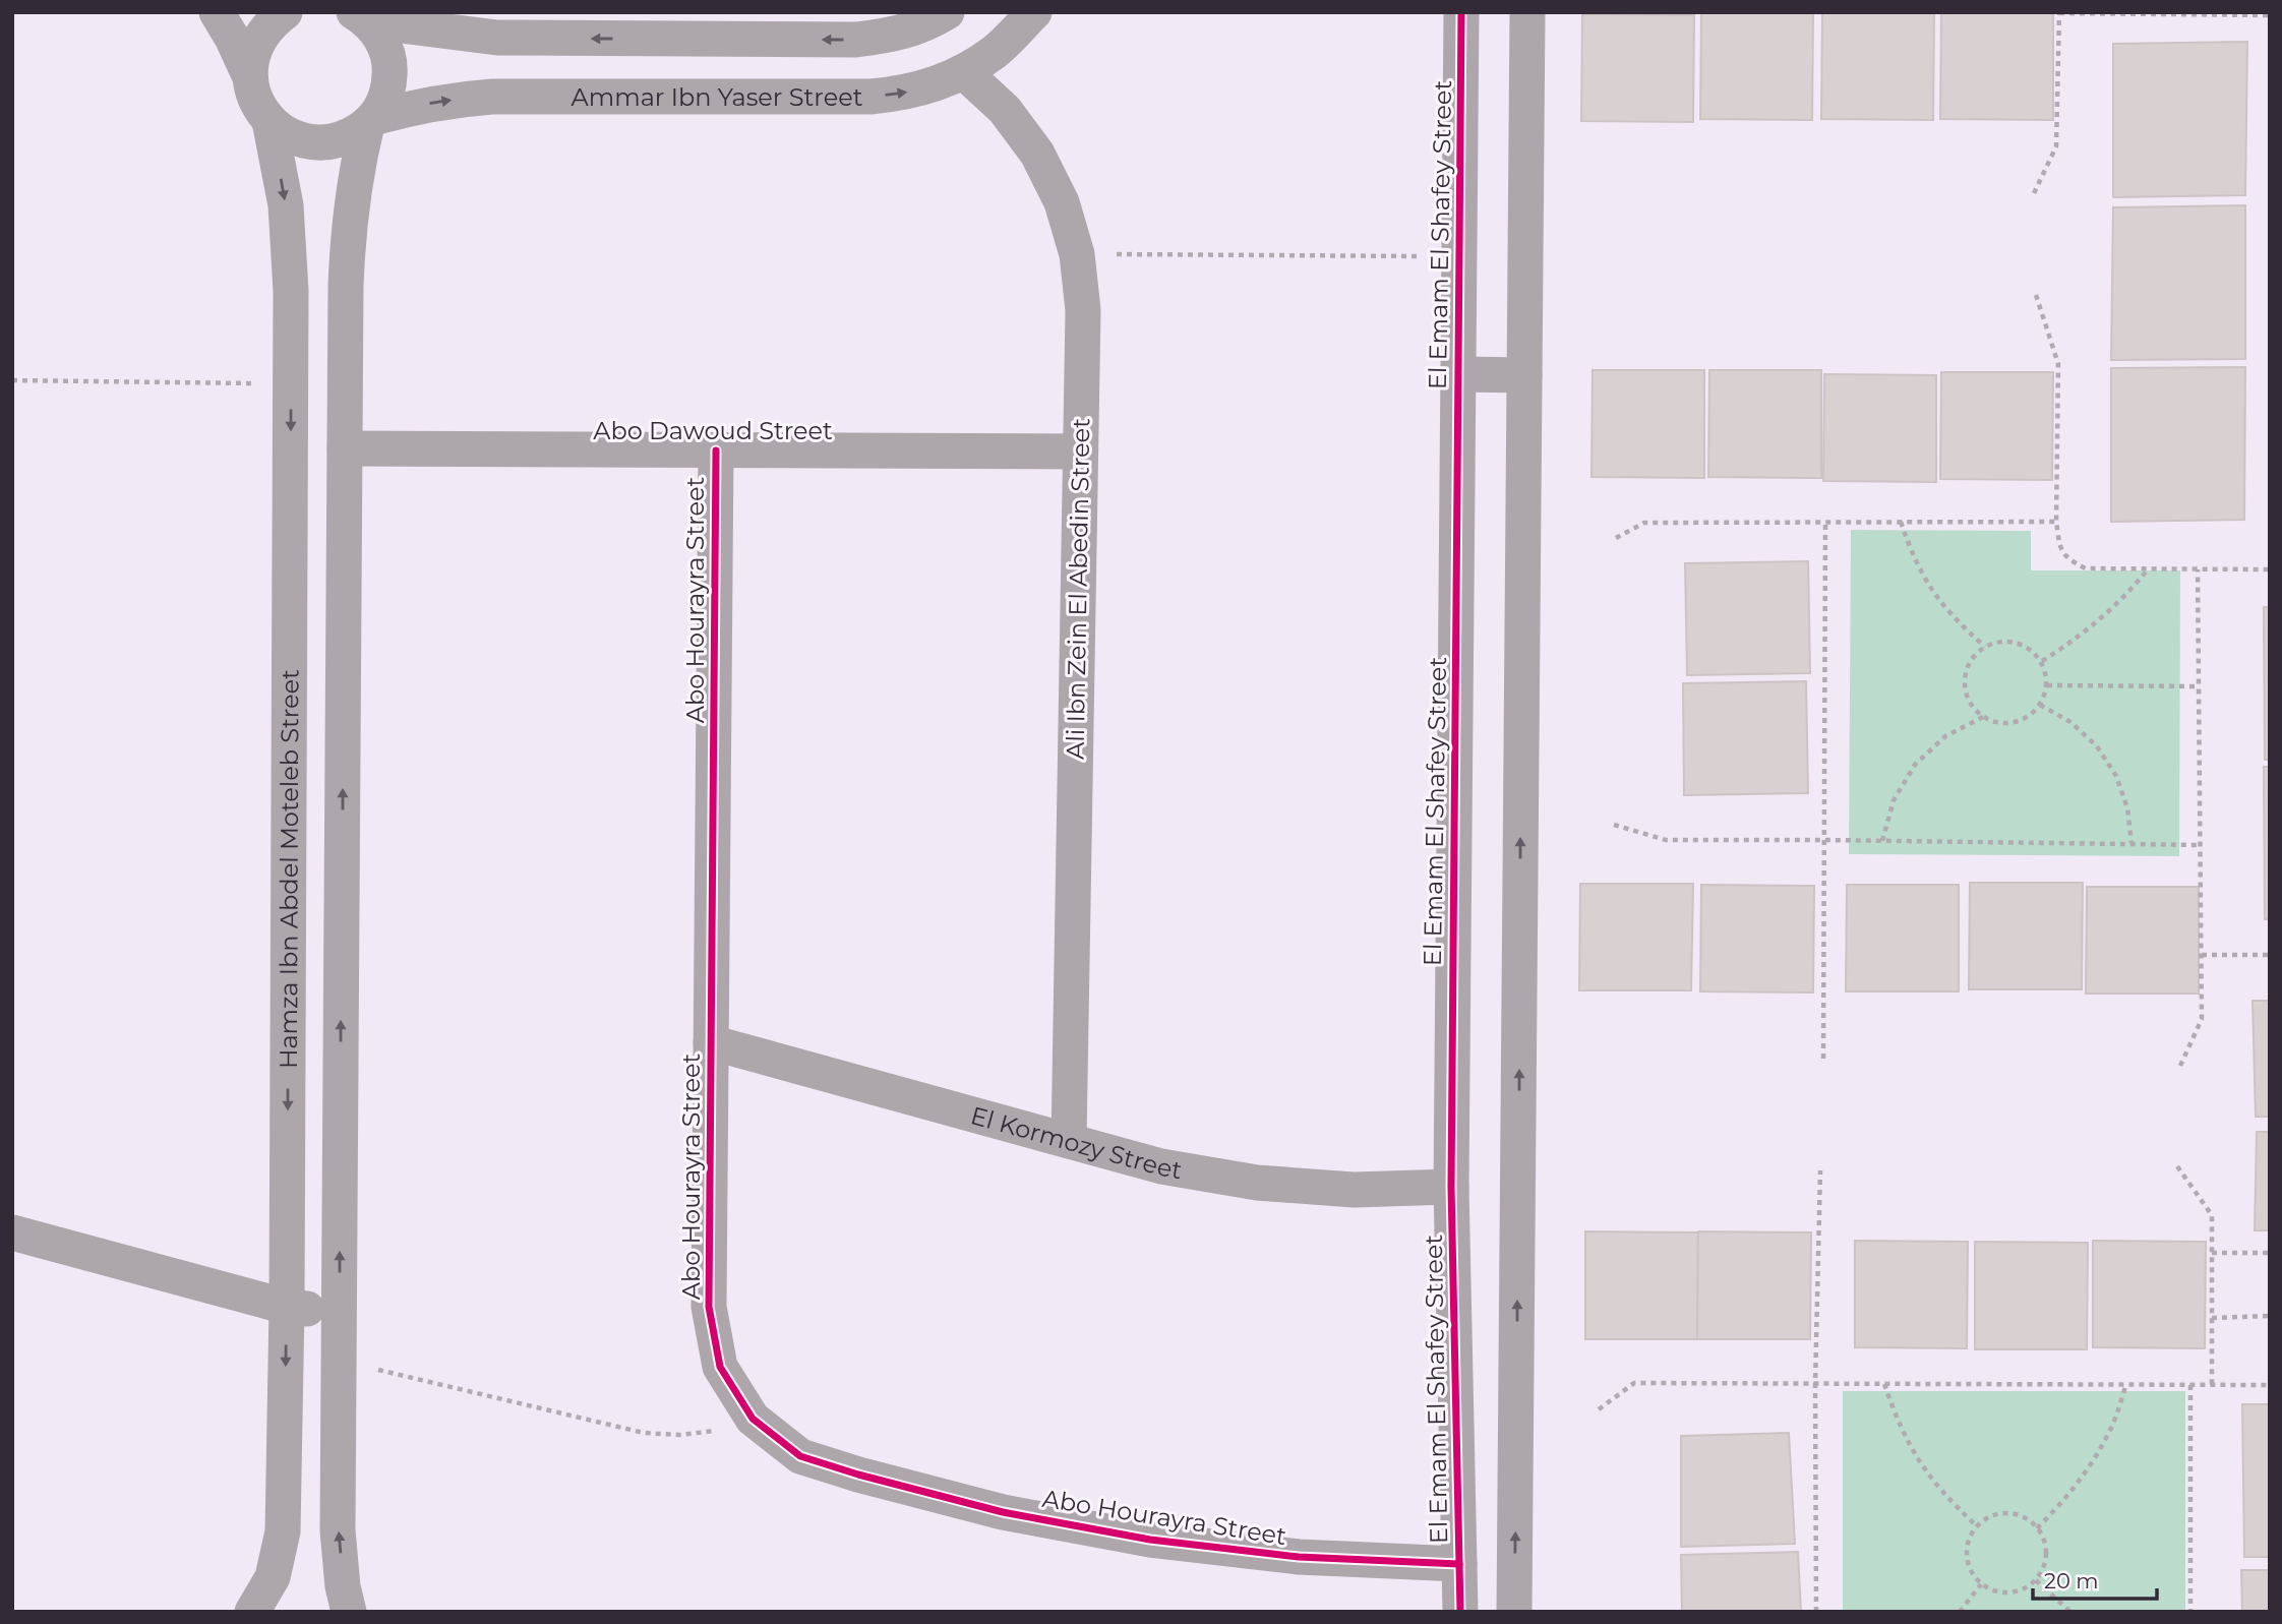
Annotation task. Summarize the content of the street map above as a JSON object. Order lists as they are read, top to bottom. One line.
{"streets":{"street":["Ammar Ibn Yaser Street","El Emam El Shafey Street","Abo Dawoud Street","Ali Ibn Zein El Abedin Street","Abo Hourayra Street","Hamza Ibn Abdel Moteleb Street","El Kormozy Street"]},"crossings":[["Ammar Ibn Yaser Street","Ali Ibn Zein El Abedin Street"],["Ammar Ibn Yaser Street","Hamza Ibn Abdel Moteleb Street"],["El Emam El Shafey Street","Abo Hourayra Street"],["El Emam El Shafey Street","El Kormozy Street"],["Abo Dawoud Street","Ali Ibn Zein El Abedin Street"],["Abo Dawoud Street","Abo Hourayra Street"],["Abo Dawoud Street","Hamza Ibn Abdel Moteleb Street"],["Ali Ibn Zein El Abedin Street","El Kormozy Street"],["Abo Hourayra Street","El Kormozy Street"]],"scale_bar":"20 m"}
